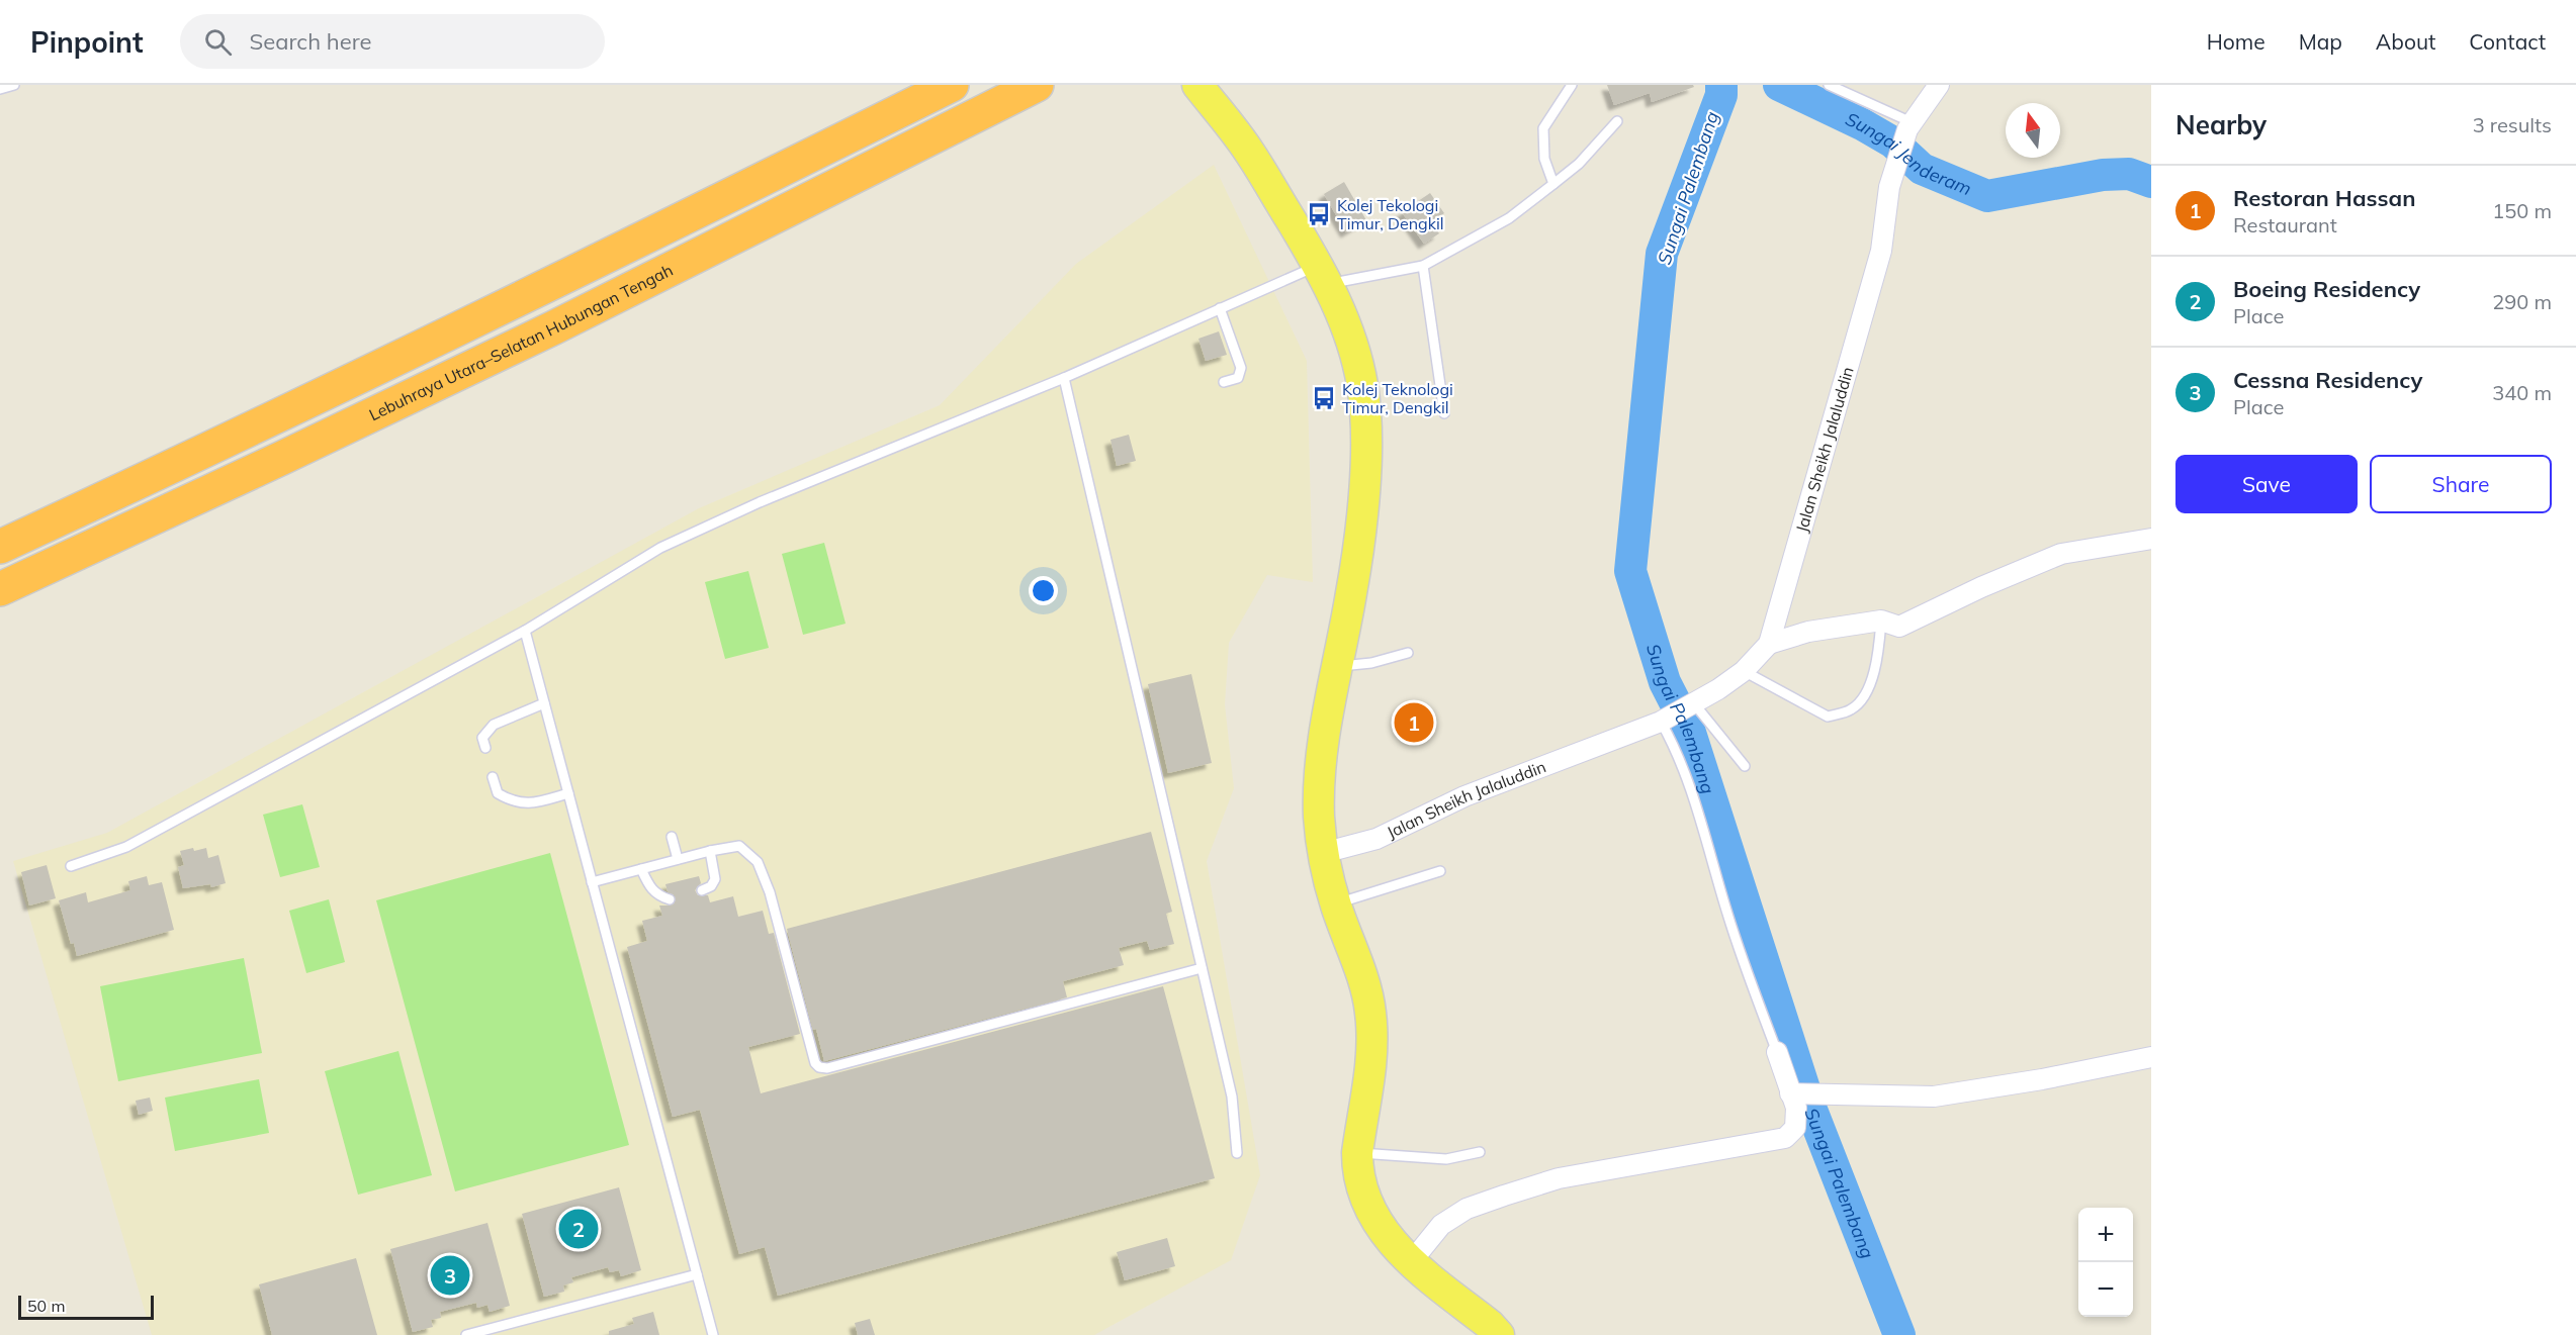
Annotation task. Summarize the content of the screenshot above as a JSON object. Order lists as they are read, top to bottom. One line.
{"streets":{"highway":["Lebuhraya Utara–Selatan Hubungan Tengah"],"street":["Jalan Sheikh Jalaluddin"]},"water":["Sungai Jenderam","Sungai Palembang"],"places":{"bus stop":["Kolej Tekologi Timur, Dengkil","Kolej Teknologi Timur, Dengkil"]},"scale_bar":"50 m","north":"top","page":{"header":"Pinpoint","search":"Search here","nav":["Home","Map","About","Contact"],"heading":["Nearby","3 results"],"list":[{"mark":"1","name":"Restoran Hassan","note":"Restaurant","value":"150 m"},{"mark":"2","name":"Boeing Residency","note":"Place","value":"290 m"},{"mark":"3","name":"Cessna Residency","note":"Place","value":"340 m"}],"buttons":["Save","Share"],"pins":["1","2","3"],"map_buttons":["+","−"],"scale":"50 m"}}
